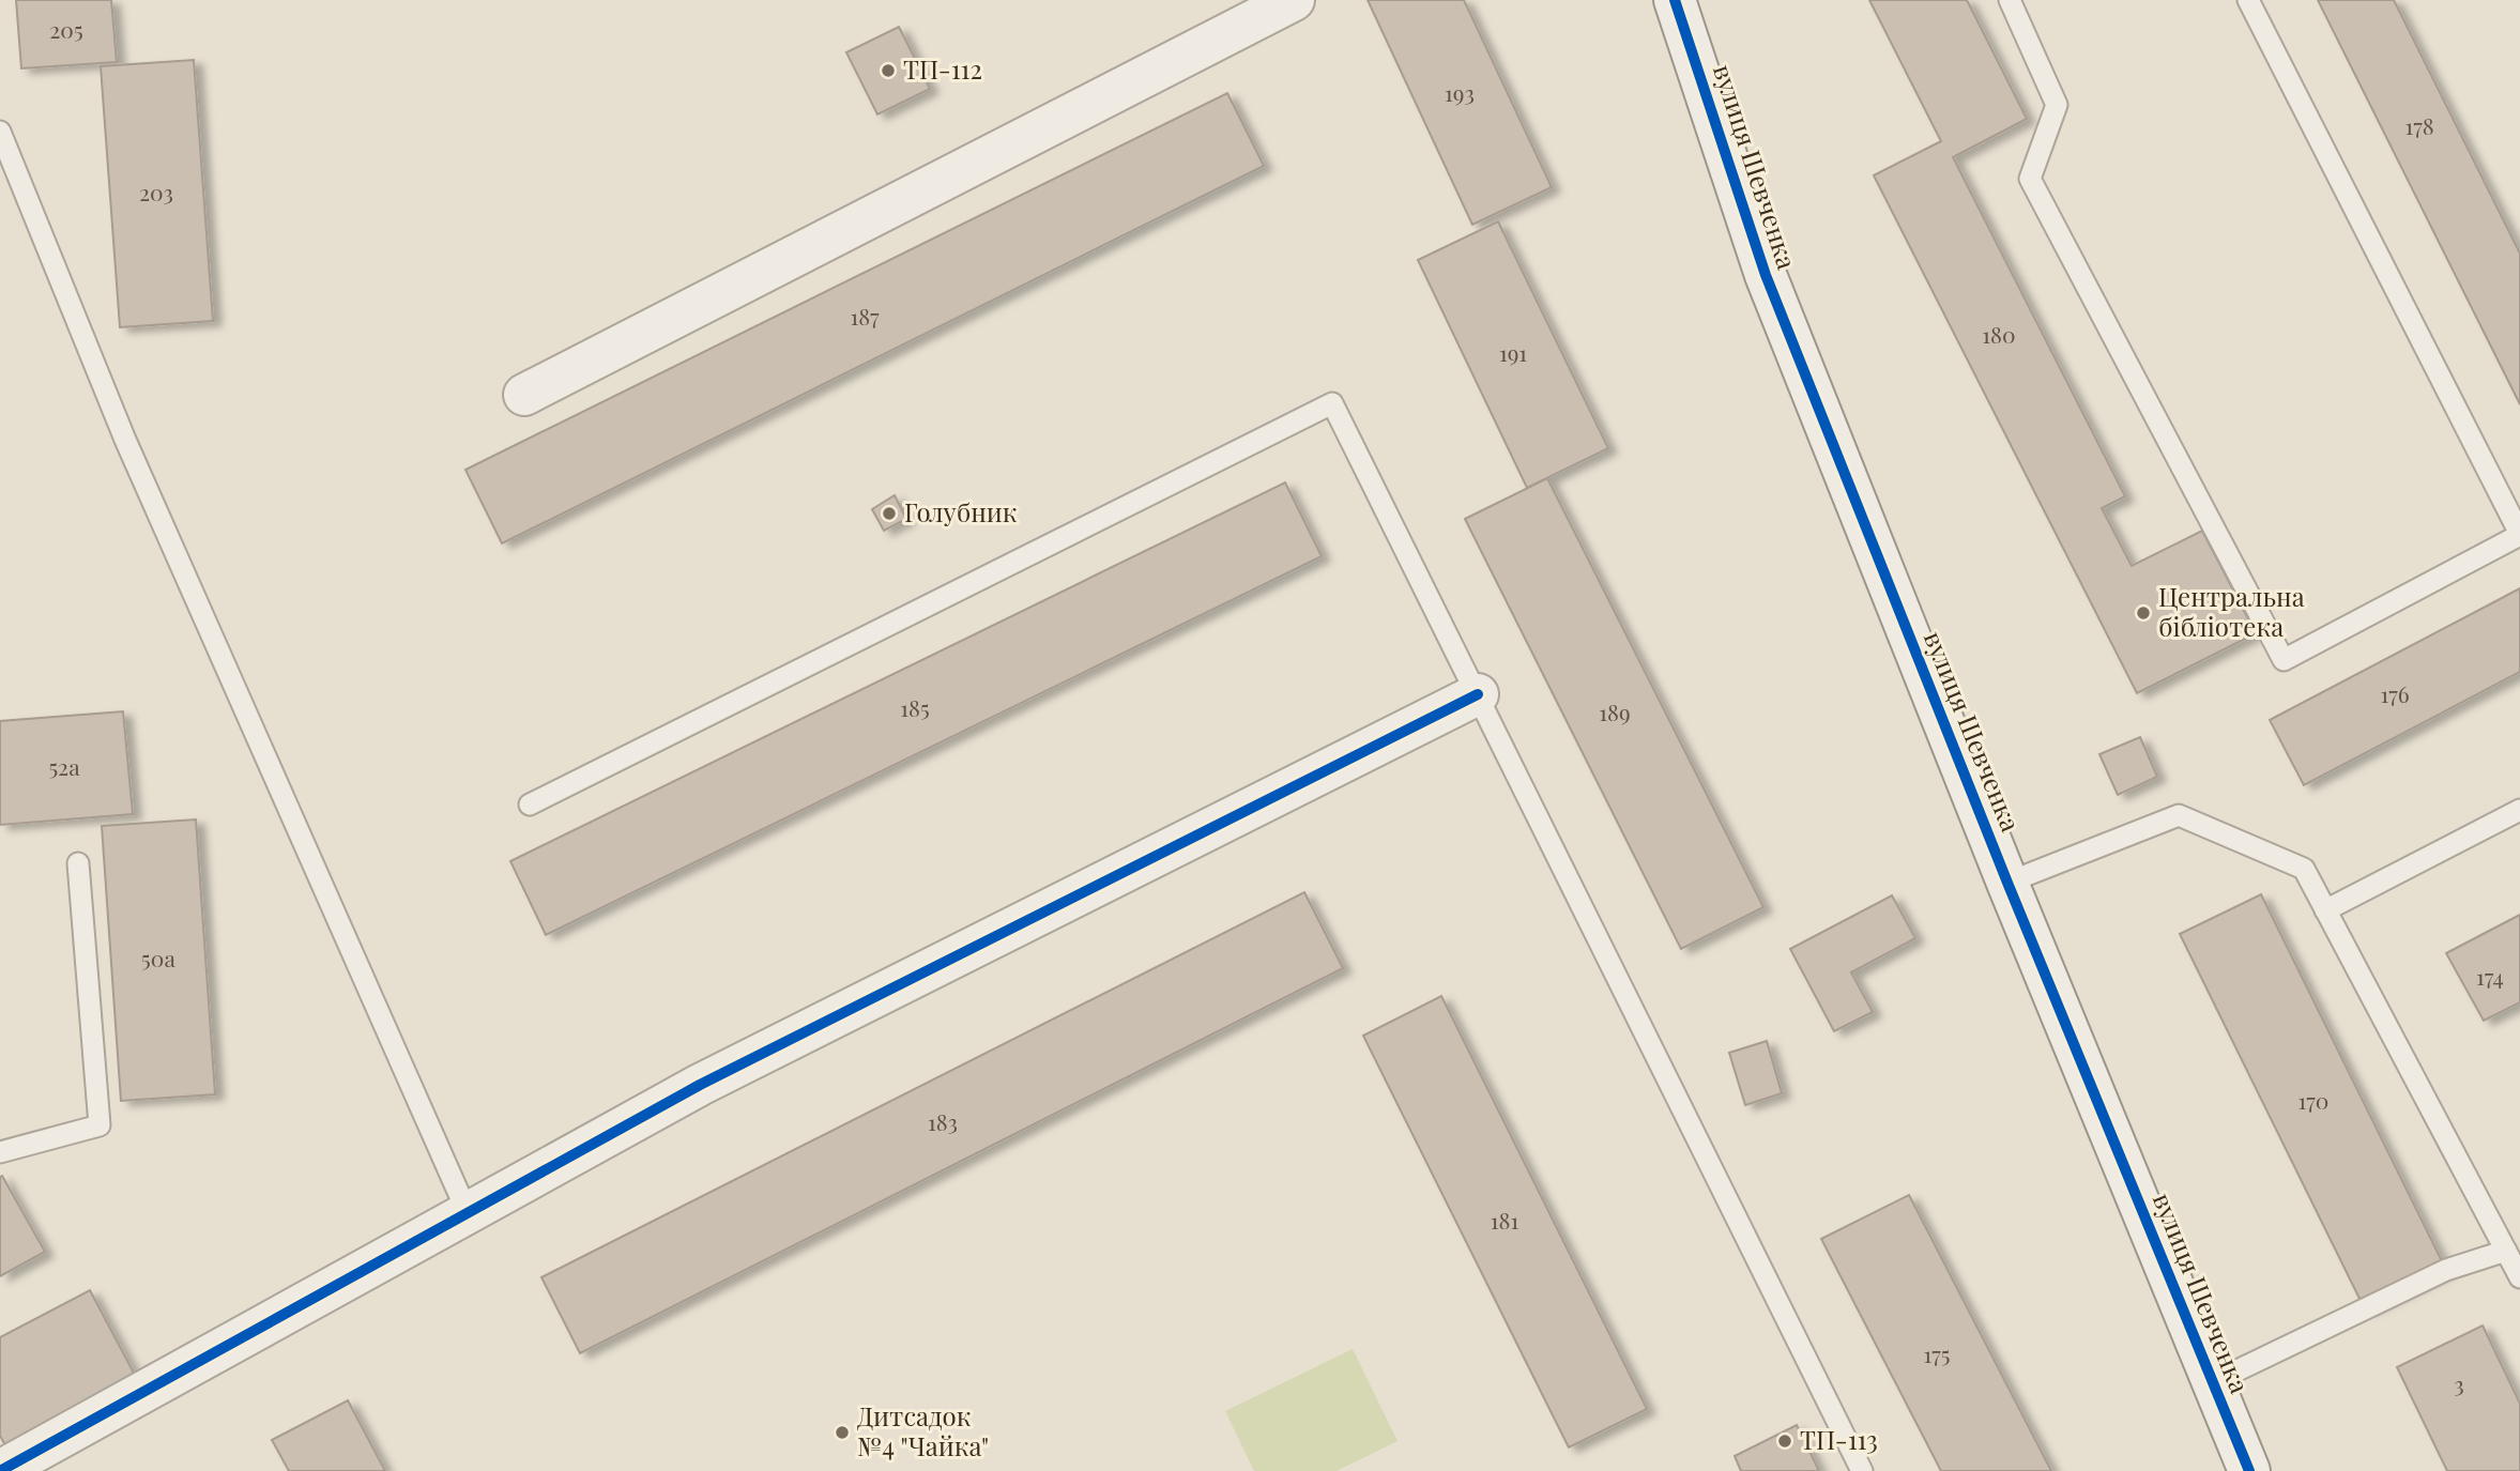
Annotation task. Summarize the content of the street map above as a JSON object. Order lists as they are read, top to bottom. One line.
{"streets":{"street":["вулиця Шевченка"]},"places":["ТП-112","Голубник","Центральна бібліотека","Дитсадок №4 \"Чайка\"","ТП-113"],"house_numbers":["205","193","178","203","187","180","191","176","185","189","52а","50а","174","170","183","181","175","3"]}
